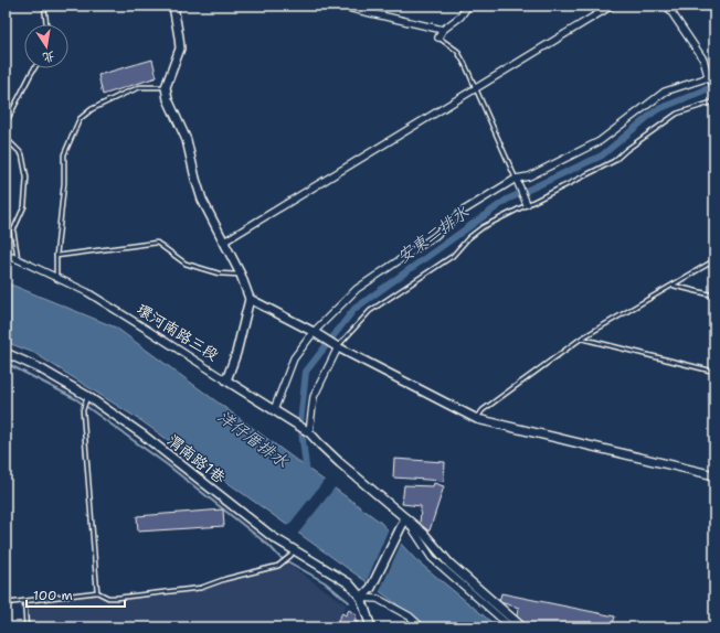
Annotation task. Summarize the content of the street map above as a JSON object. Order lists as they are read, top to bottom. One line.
{"streets":{"street":["環河南路三段","渭南路1巷"]},"water":["安東二排水","洋仔厝排水"],"scale_bar":"100 m","north":"bottom"}
